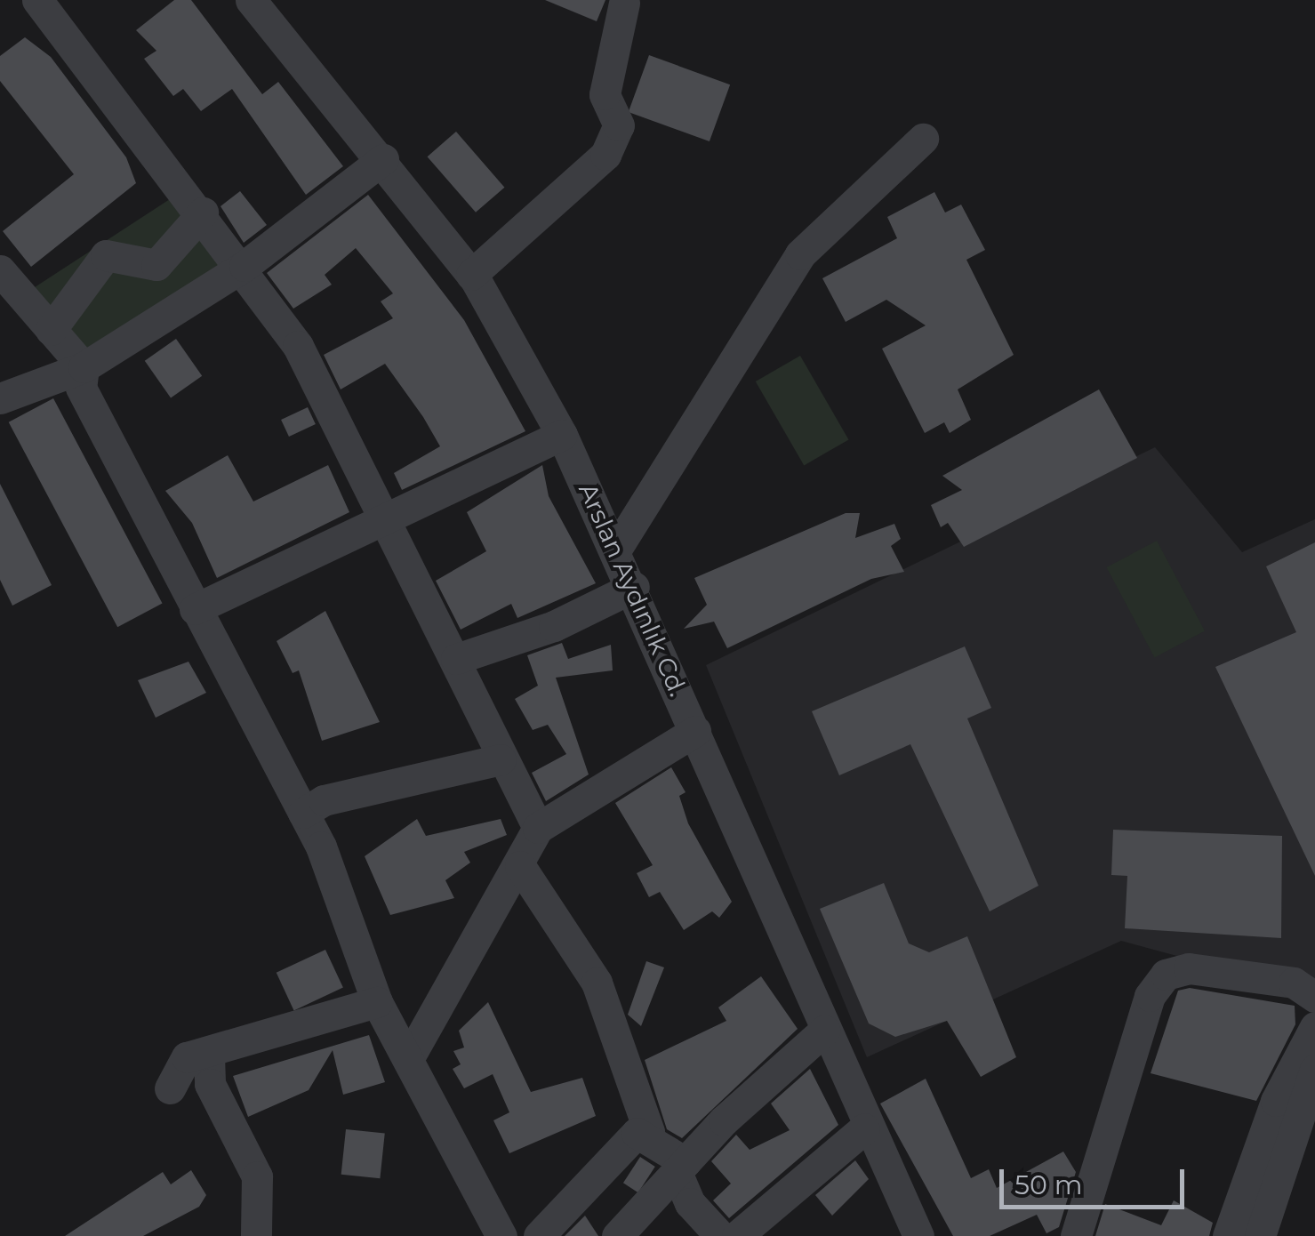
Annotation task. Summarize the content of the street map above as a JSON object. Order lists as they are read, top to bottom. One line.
{"streets":{"street":["Arslan Aydınlık Cd."]},"scale_bar":"50 m"}
